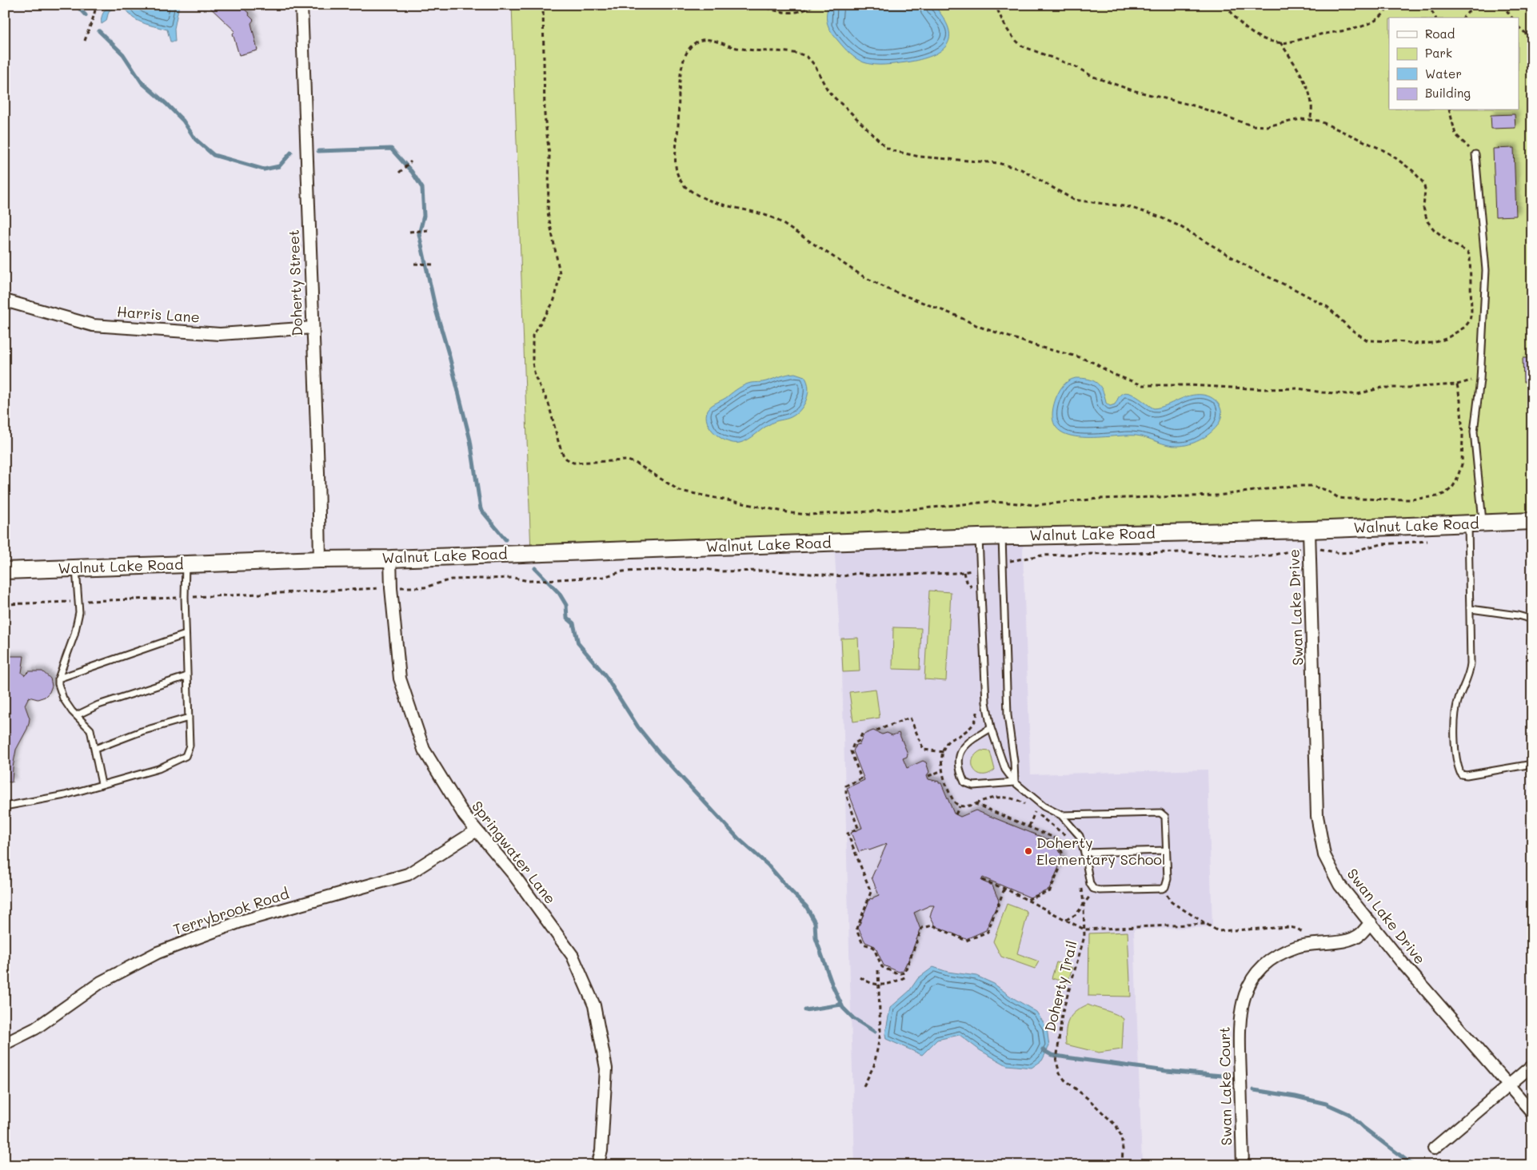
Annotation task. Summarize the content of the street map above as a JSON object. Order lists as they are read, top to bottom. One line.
{"streets":{"street":["Doherty Street","Harris Lane","Walnut Lake Road","Swan Lake Drive","Springwater Lane","Terrybrook Road","Swan Lake Court"],"path":["Doherty Trail"]},"crossings":[["Doherty Street","Harris Lane"],["Doherty Street","Walnut Lake Road"],["Walnut Lake Road","Swan Lake Drive"],["Walnut Lake Road","Springwater Lane"],["Swan Lake Drive","Swan Lake Court"],["Springwater Lane","Terrybrook Road"]],"places":["Doherty Elementary School"],"legend":["Road","Park","Water","Building"]}
